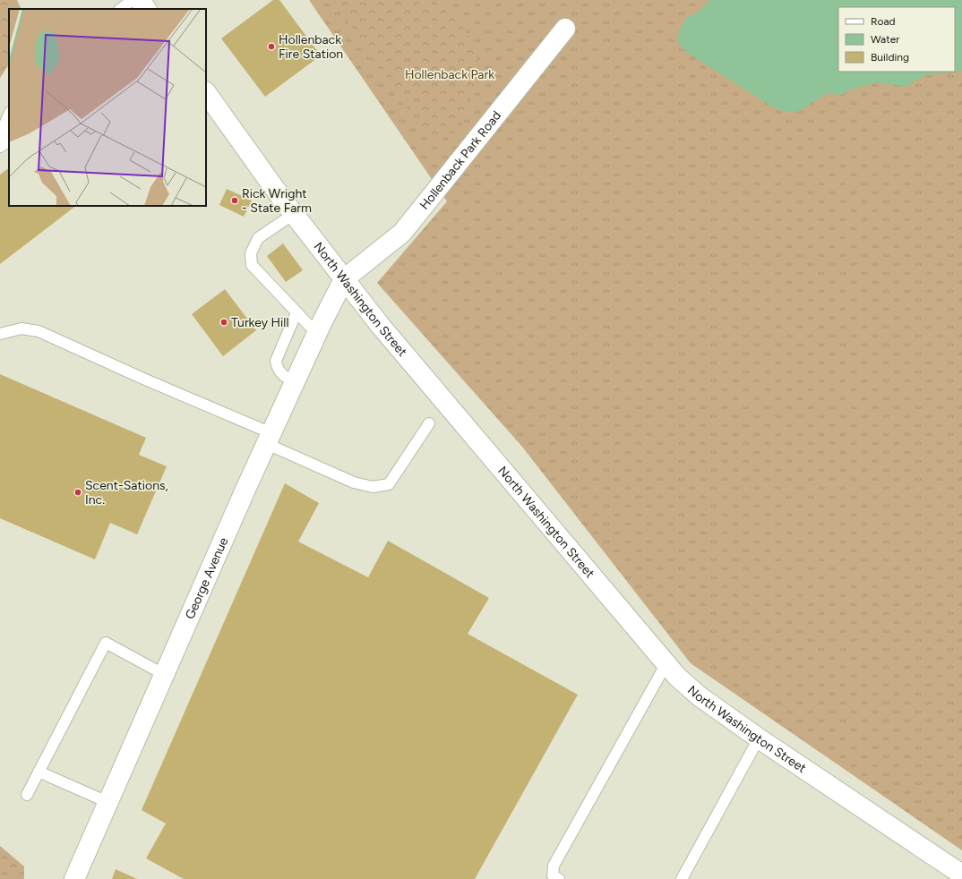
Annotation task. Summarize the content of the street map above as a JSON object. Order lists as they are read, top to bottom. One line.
{"streets":{"street":["Hollenback Park Road","North Washington Street","George Avenue"]},"crossings":[["Hollenback Park Road","North Washington Street"],["Hollenback Park Road","George Avenue"],["North Washington Street","George Avenue"]],"parks":["Hollenback Park"],"places":["Hollenback Fire Station","Rick Wright - State Farm","Turkey Hill","Scent-Sations, Inc."],"legend":["Road","Water","Building"]}
